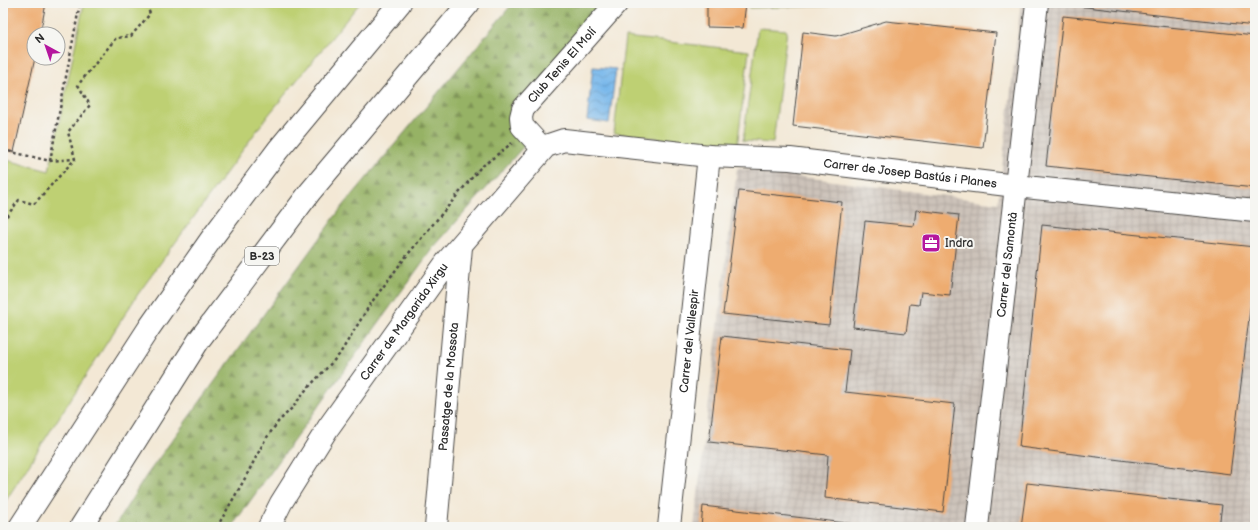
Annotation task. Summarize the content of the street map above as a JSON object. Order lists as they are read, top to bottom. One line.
{"streets":{"main road":["Club Tenis El Molí","Carrer de Josep Bastús i Planes","B-23","Carrer del Samontà","Carrer de Margarida Xirgu","Carrer del Vallespir","Passatge de la Mossota"]},"crossings":[["Club Tenis El Molí","Carrer de Margarida Xirgu"],["Carrer de Josep Bastús i Planes","Carrer del Samontà"],["Carrer de Josep Bastús i Planes","Carrer de Margarida Xirgu"],["Carrer de Josep Bastús i Planes","Carrer del Vallespir"],["Carrer de Margarida Xirgu","Passatge de la Mossota"]],"places":{"office":["Indra"]},"north":"top left"}
